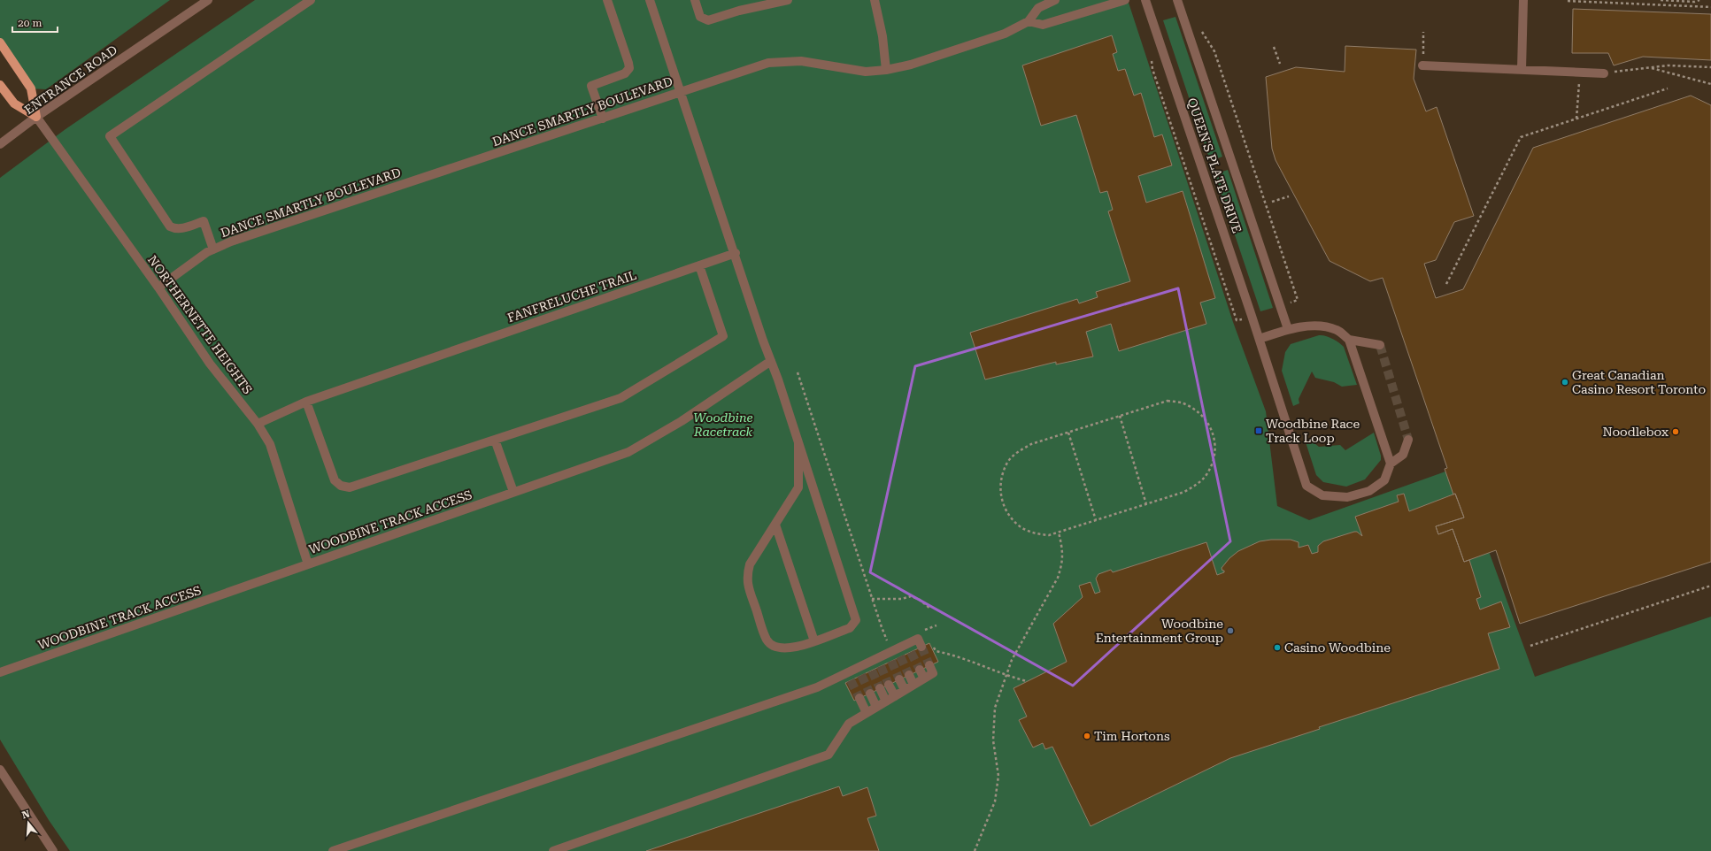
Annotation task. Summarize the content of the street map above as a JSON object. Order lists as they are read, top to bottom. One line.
{"streets":{"street":["ENTRANCE ROAD","DANCE SMARTLY BOULEVARD","QUEEN'S PLATE DRIVE","FANFRELUCHE TRAIL","NORTHERNETTE HEIGHTS","WOODBINE TRACK ACCESS"]},"crossings":[["ENTRANCE ROAD","NORTHERNETTE HEIGHTS"],["DANCE SMARTLY BOULEVARD","NORTHERNETTE HEIGHTS"],["FANFRELUCHE TRAIL","NORTHERNETTE HEIGHTS"],["NORTHERNETTE HEIGHTS","WOODBINE TRACK ACCESS"]],"parks":["Woodbine Racetrack"],"places":{"other":["Great Canadian Casino Resort Toronto","Noodlebox","Woodbine Entertainment Group","Casino Woodbine","Tim Hortons"],"transit":["Woodbine Race Track Loop"]},"scale_bar":"20 m","north":"top"}
